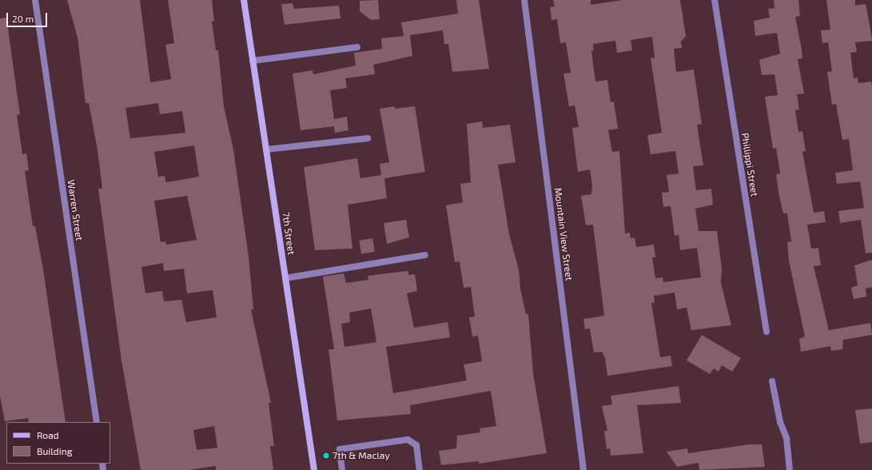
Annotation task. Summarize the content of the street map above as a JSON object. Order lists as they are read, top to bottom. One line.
{"streets":{"street":["Phillippi Street","Warren Street","7th Street","Mountain View Street"]},"places":["7th & Maclay"],"legend":["Road","Building"],"scale_bar":"20 m"}
